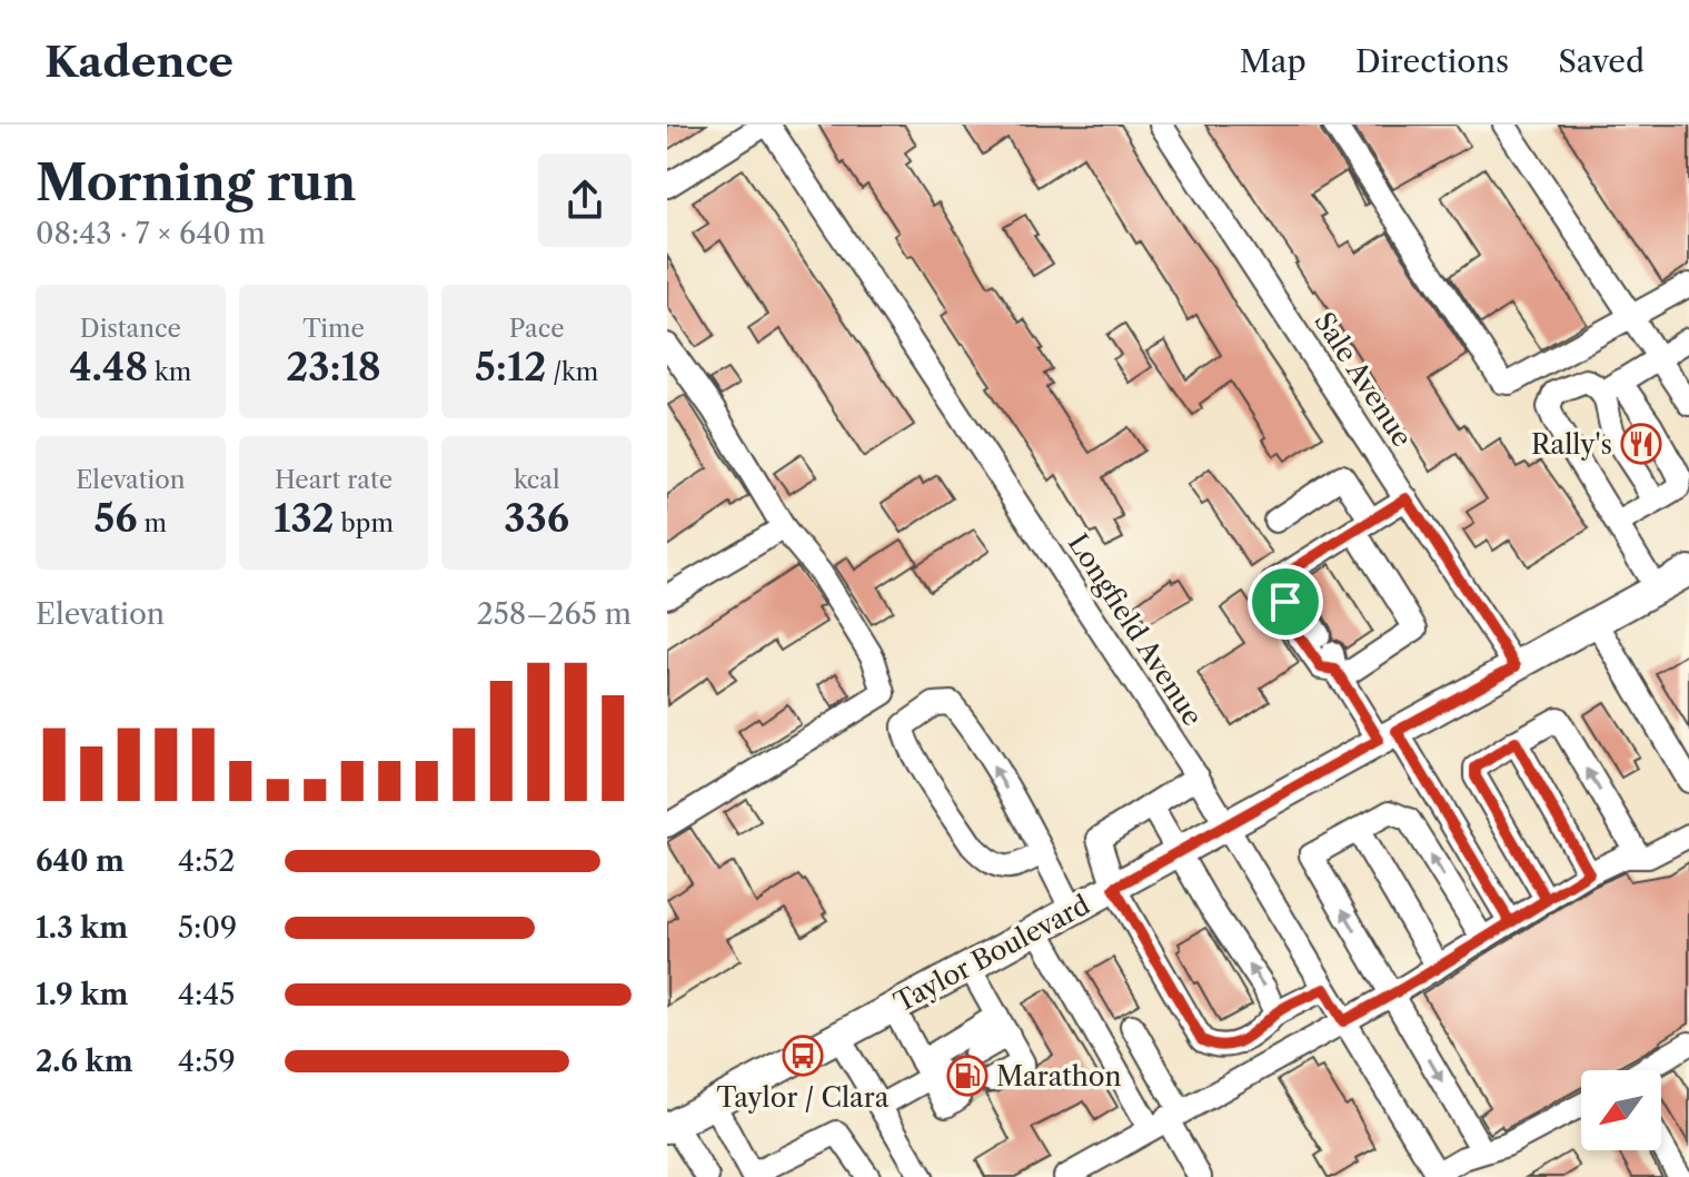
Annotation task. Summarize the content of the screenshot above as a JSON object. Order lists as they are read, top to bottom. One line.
{"streets":{"main road":["Taylor Boulevard"],"street":["Sale Avenue","Longfield Avenue"]},"crossings":[["Sale Avenue","Taylor Boulevard"],["Longfield Avenue","Taylor Boulevard"]],"places":{"restaurant":["Rally's"],"bus stop":["Taylor / Clara"],"fuel station":["Marathon"]},"north":"bottom left","page":{"header":"Kadence","nav":["Map","Directions","Saved"],"heading":["Morning run","08:43 · 7 × 640 m"],"stats":[["Distance","4.48 km"],["Time","23:18"],["Pace","5:12 /km"],["Elevation","56 m"],["Heart rate","132 bpm"],["kcal","336"]],"chart":["Elevation","258–265 m"],"list":[{"name":"640 m","note":"4:52"},{"name":"1.3 km","note":"5:09"},{"name":"1.9 km","note":"4:45"},{"name":"2.6 km","note":"4:59"}]}}
